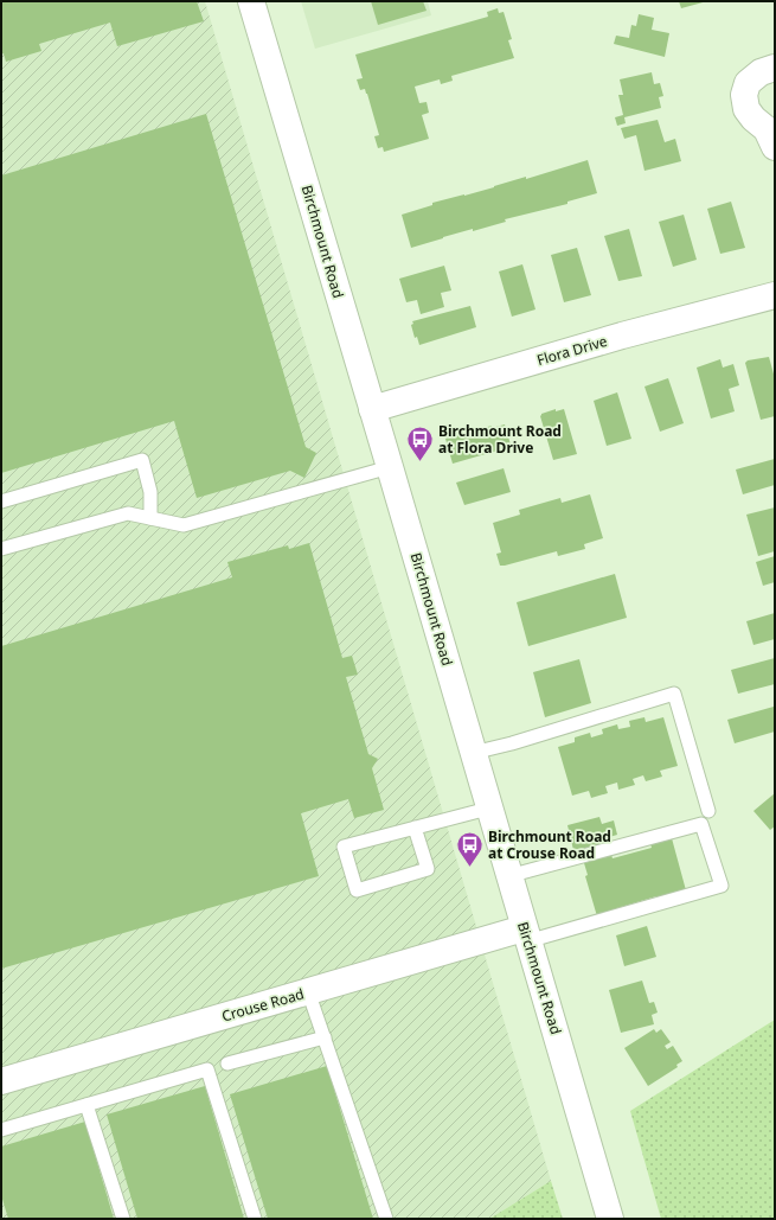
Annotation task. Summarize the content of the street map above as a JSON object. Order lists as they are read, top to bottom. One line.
{"streets":{"main road":["Birchmount Road","Flora Drive","Crouse Road"]},"crossings":[["Birchmount Road","Flora Drive"],["Birchmount Road","Crouse Road"]],"places":{"bus stop":["Birchmount Road at Flora Drive","Birchmount Road at Crouse Road"]}}
